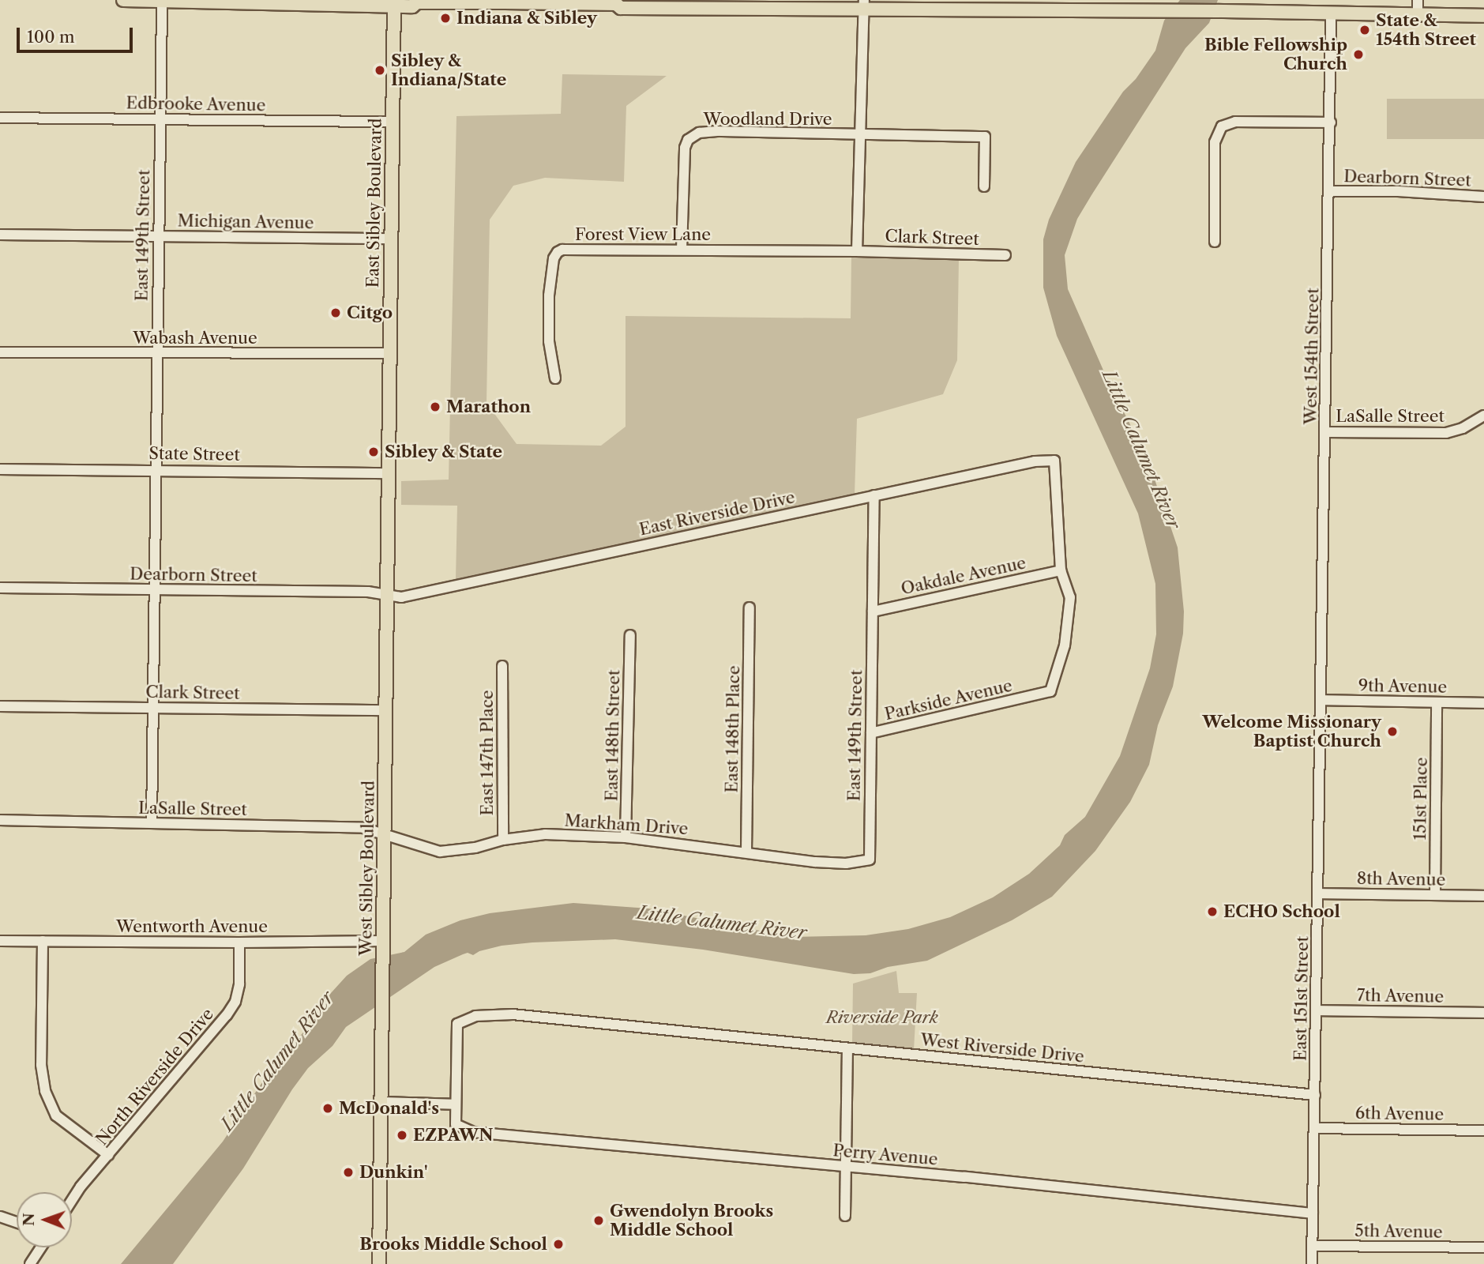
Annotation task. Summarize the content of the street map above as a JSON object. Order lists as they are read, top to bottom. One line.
{"streets":{"main road":["East Sibley Boulevard","West Sibley Boulevard"],"street":["Edbrooke Avenue","Woodland Drive","Dearborn Street","Michigan Avenue","Forest View Lane","East 149th Street","Clark Street","Wabash Avenue","West 154th Street","LaSalle Street","State Street","East Riverside Drive","Oakdale Avenue","9th Avenue","Parkside Avenue","East 148th Place","East 148th Street","East 147th Place","151st Place","Markham Drive","8th Avenue","Wentworth Avenue","7th Avenue","East 151st Street","West Riverside Drive","North Riverside Drive","6th Avenue","Perry Avenue","5th Avenue"]},"crossings":[["Edbrooke Avenue","East Sibley Boulevard"],["Edbrooke Avenue","East 149th Street"],["Woodland Drive","Forest View Lane"],["Dearborn Street","East 149th Street"],["Dearborn Street","West 154th Street"],["Dearborn Street","East Riverside Drive"],["Dearborn Street","West Sibley Boulevard"],["East Sibley Boulevard","Michigan Avenue"],["East Sibley Boulevard","Wabash Avenue"],["East Sibley Boulevard","State Street"],["East Sibley Boulevard","West Sibley Boulevard"],["Michigan Avenue","East 149th Street"],["Forest View Lane","Clark Street"],["East 149th Street","Clark Street"],["East 149th Street","Wabash Avenue"],["East 149th Street","LaSalle Street"],["East 149th Street","State Street"],["East 149th Street","East Riverside Drive"],["East 149th Street","Oakdale Avenue"],["East 149th Street","Parkside Avenue"],["East 149th Street","Markham Drive"],["Clark Street","West Sibley Boulevard"],["West 154th Street","LaSalle Street"],["West 154th Street","9th Avenue"],["West 154th Street","East 151st Street"],["LaSalle Street","Markham Drive"],["LaSalle Street","West Sibley Boulevard"],["State Street","West Sibley Boulevard"],["East Riverside Drive","Oakdale Avenue"],["East Riverside Drive","Parkside Avenue"],["East Riverside Drive","West Sibley Boulevard"],["Oakdale Avenue","Parkside Avenue"],["9th Avenue","151st Place"],["9th Avenue","East 151st Street"],["East 148th Place","Markham Drive"],["East 148th Street","Markham Drive"],["East 147th Place","Markham Drive"],["151st Place","8th Avenue"],["Markham Drive","West Sibley Boulevard"],["West Sibley Boulevard","Wentworth Avenue"],["8th Avenue","East 151st Street"],["Wentworth Avenue","North Riverside Drive"],["7th Avenue","East 151st Street"],["East 151st Street","West Riverside Drive"],["East 151st Street","6th Avenue"],["East 151st Street","Perry Avenue"],["East 151st Street","5th Avenue"],["West Riverside Drive","Perry Avenue"]],"water":["Little Calumet River"],"parks":["Riverside Park"],"places":["Indiana & Sibley","State & 154th Street","Bible Fellowship Church","Sibley & Indiana/State","Citgo","Marathon","Sibley & State","Welcome Missionary Baptist Church","ECHO School","McDonald's","EZPAWN","Dunkin'","Gwendolyn Brooks Middle School","Brooks Middle School"],"scale_bar":"100 m","north":"left"}
